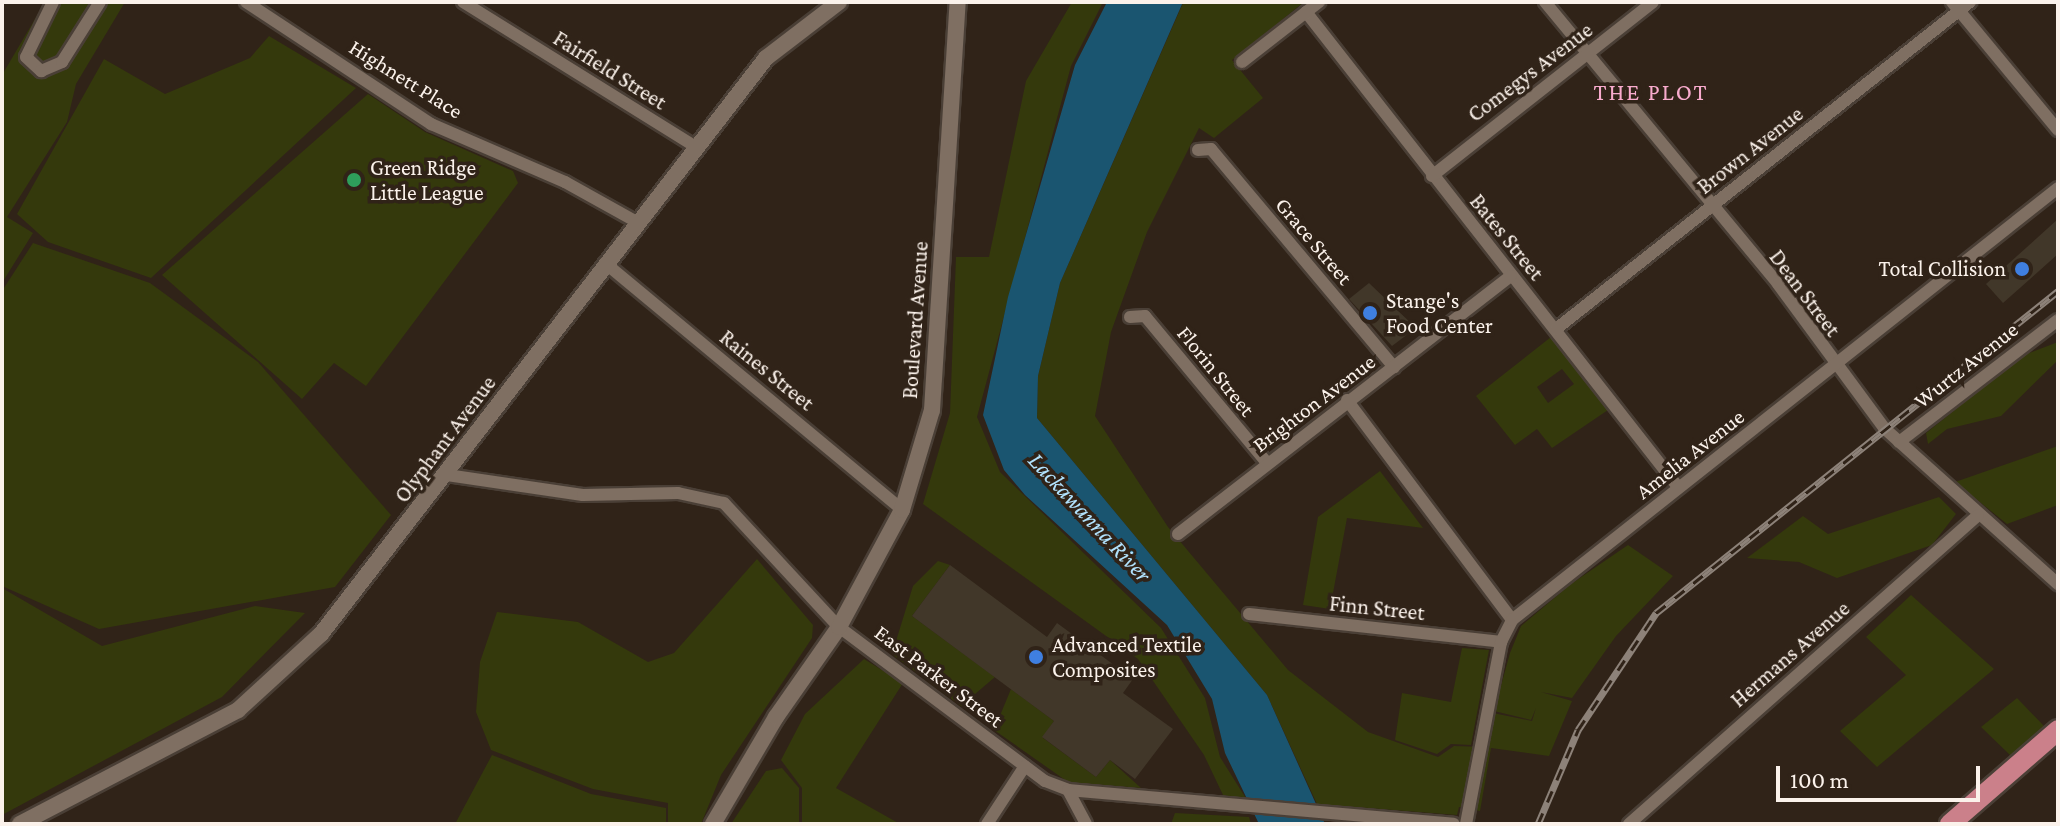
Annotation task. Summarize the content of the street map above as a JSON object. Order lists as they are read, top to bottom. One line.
{"streets":{"street":["Fairfield Street","Comegys Avenue","Highnett Place","Brown Avenue","Bates Street","Grace Street","Dean Street","Boulevard Avenue","Wurtz Avenue","Raines Street","Florin Street","Brighton Avenue","Olyphant Avenue","Amelia Avenue","Finn Street","Hermans Avenue","East Parker Street"]},"crossings":[["Fairfield Street","Olyphant Avenue"],["Comegys Avenue","Bates Street"],["Comegys Avenue","Dean Street"],["Highnett Place","Olyphant Avenue"],["Brown Avenue","Bates Street"],["Brown Avenue","Dean Street"],["Bates Street","Brighton Avenue"],["Bates Street","Amelia Avenue"],["Grace Street","Brighton Avenue"],["Dean Street","Wurtz Avenue"],["Dean Street","Amelia Avenue"],["Dean Street","Hermans Avenue"],["Boulevard Avenue","Raines Street"],["Boulevard Avenue","East Parker Street"],["Raines Street","Olyphant Avenue"],["Florin Street","Brighton Avenue"],["Olyphant Avenue","East Parker Street"],["Amelia Avenue","Finn Street"]],"districts":["THE PLOT"],"water":["Lackawanna River"],"places":["Green Ridge Little League","Total Collision","Stange's Food Center","Advanced Textile Composites"],"scale_bar":"100 m"}
